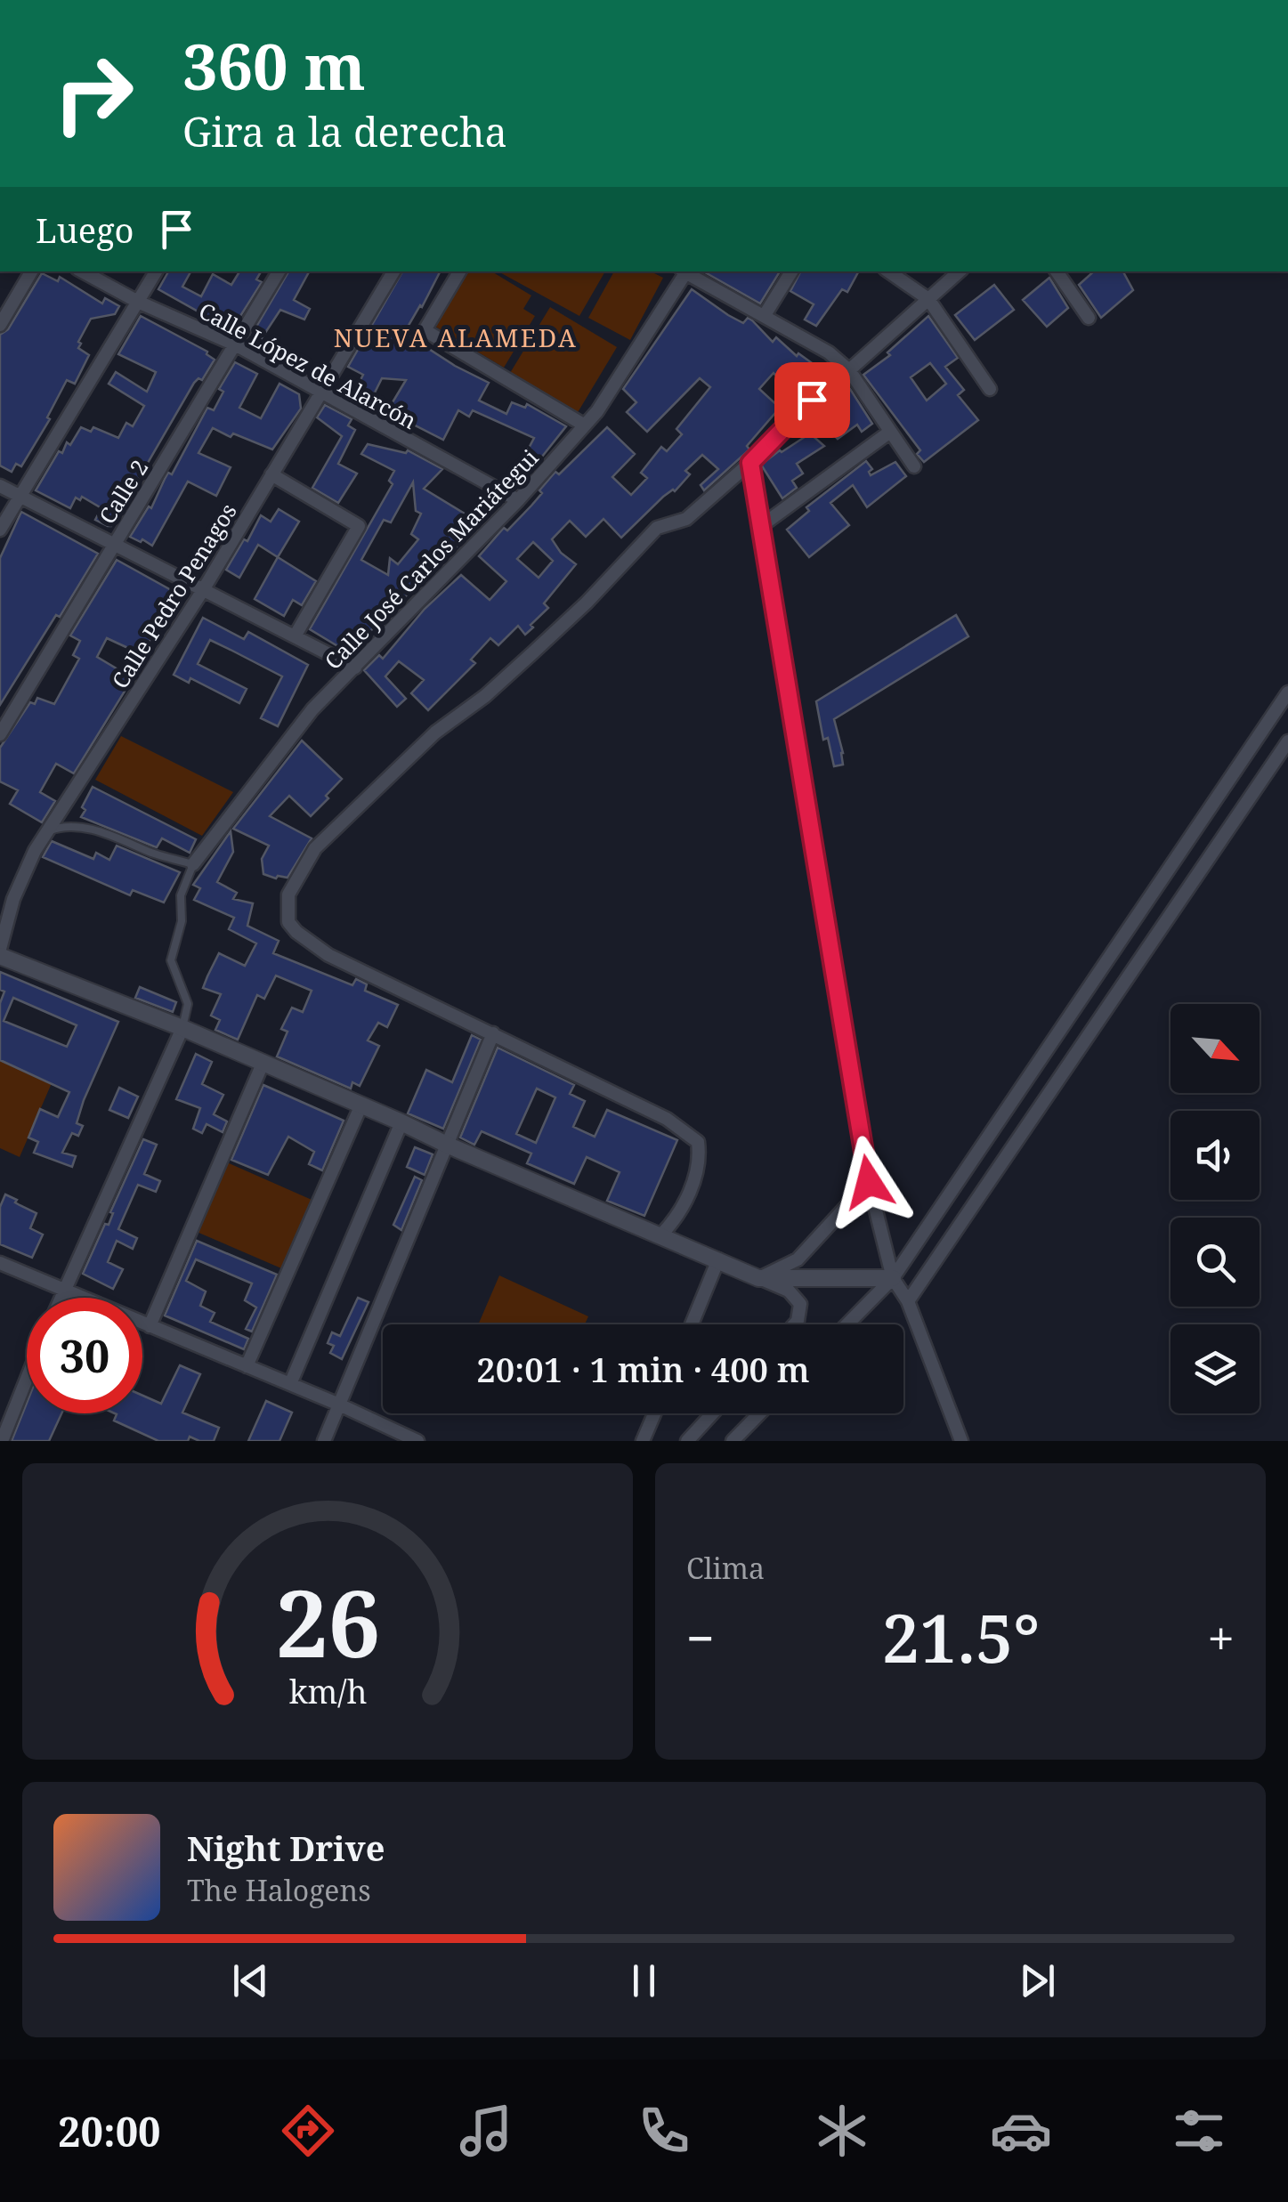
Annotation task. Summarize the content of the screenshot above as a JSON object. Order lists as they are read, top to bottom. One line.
{"streets":{"street":["Calle López de Alarcón","Calle 2","Calle José Carlos Mariátegui","Calle Pedro Penagos"]},"crossings":[["Calle López de Alarcón","Calle 2"],["Calle López de Alarcón","Calle José Carlos Mariátegui"],["Calle López de Alarcón","Calle Pedro Penagos"]],"districts":["NUEVA ALAMEDA"],"north":"bottom right","page":{"turn":["360 m","Gira a la derecha"],"then":"Luego","limit":"30","trip":"20:01 · 1 min · 400 m","tile":"Clima","heat":["−","21.5°","+"],"song":["Night Drive","The Halogens"],"tabs":"20:00","gauge":["26","km/h"]}}
